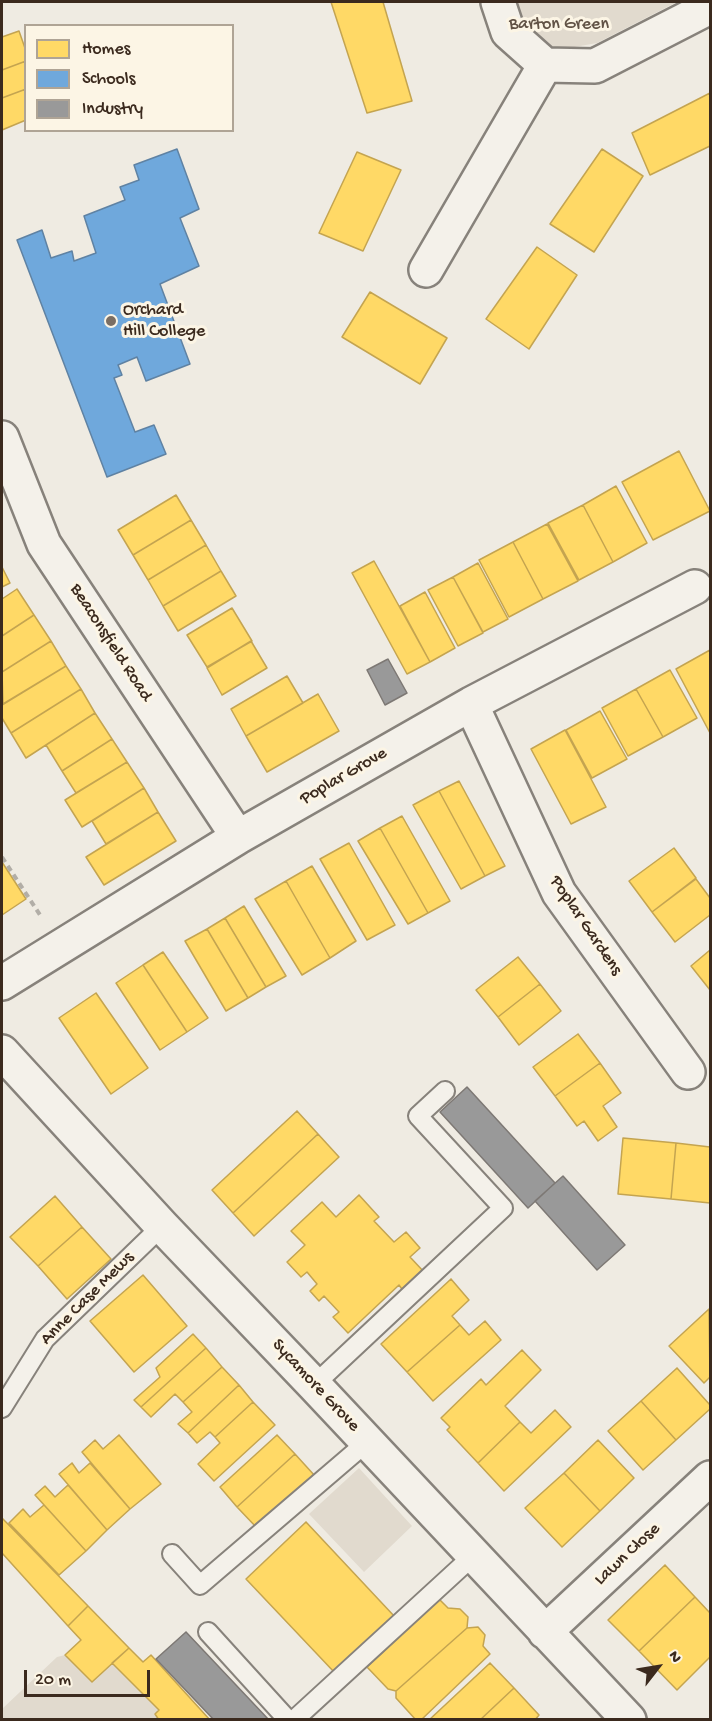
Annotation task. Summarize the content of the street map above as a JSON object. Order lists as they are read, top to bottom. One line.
{"streets":{"street":["Beaconsfield Road","Poplar Grove","Poplar Gardens","Sycamore Grove","Lawn Close"],"lane":["Anne Case Mews"]},"crossings":[["Beaconsfield Road","Poplar Grove"],["Poplar Grove","Poplar Gardens"],["Anne Case Mews","Sycamore Grove"],["Sycamore Grove","Lawn Close"]],"parks":["Barton Green"],"places":["Orchard Hill College"],"legend":["Homes","Schools","Industry"],"scale_bar":"20 m","north":"top right"}
